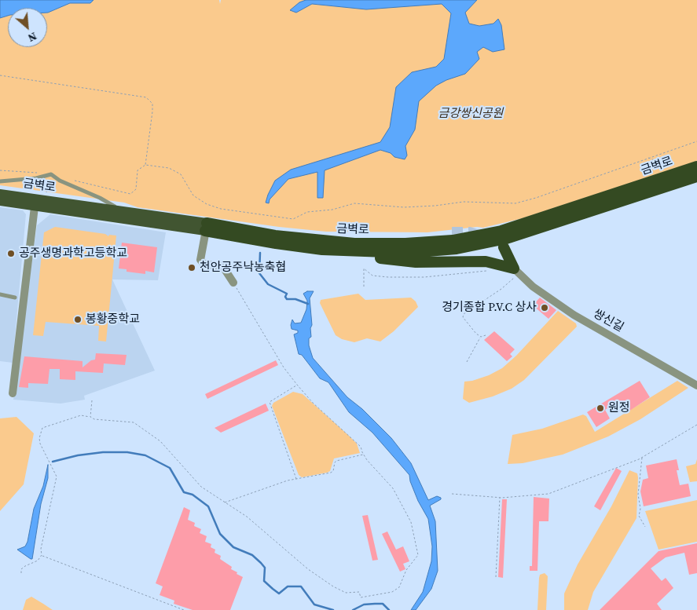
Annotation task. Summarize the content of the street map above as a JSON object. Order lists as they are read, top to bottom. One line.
{"streets":{"highway":["금벽로"],"street":["쌍신길"]},"parks":["금강쌍신공원"],"places":["공주생명과학고등학교","천안공주낙농축협","경기종합 P.V.C 상사","봉황중학교","원정"],"north":"bottom right"}
